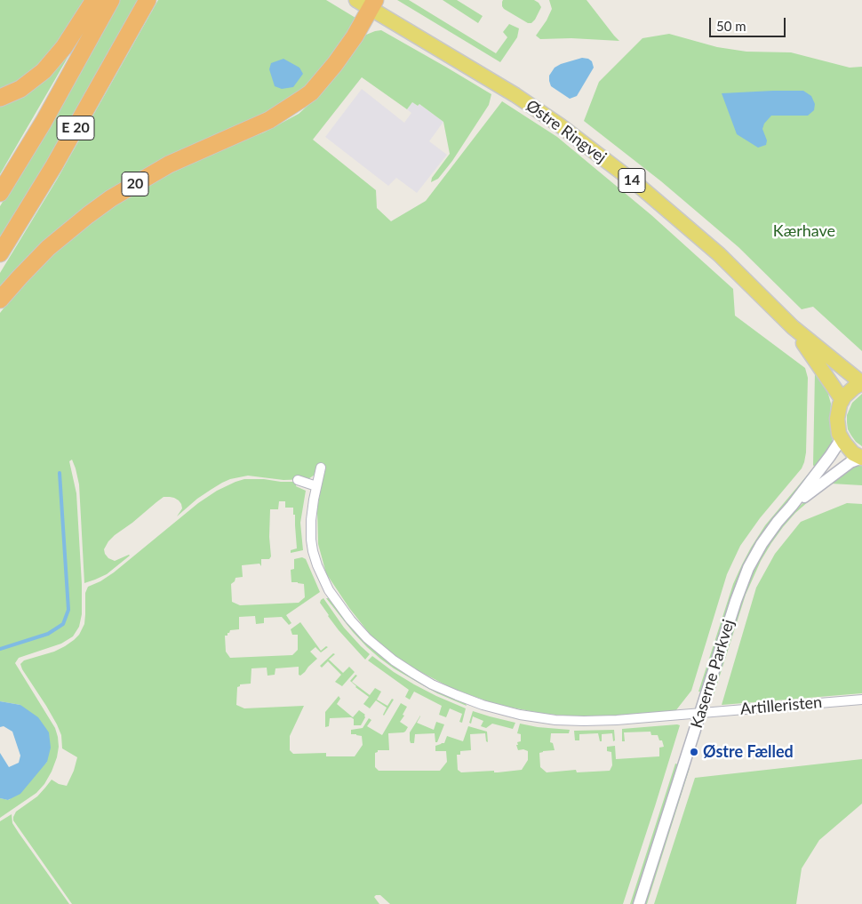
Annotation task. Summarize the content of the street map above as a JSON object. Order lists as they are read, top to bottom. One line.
{"streets":{"highway":["E 20","20"],"main road":["Østre Ringvej","14"],"street":["Kaserne Parkvej","Artilleristen"]},"crossings":[["Østre Ringvej","20"],["Kaserne Parkvej","Artilleristen"]],"parks":["Kærhave"],"places":["Østre Fælled"],"scale_bar":"50 m"}
